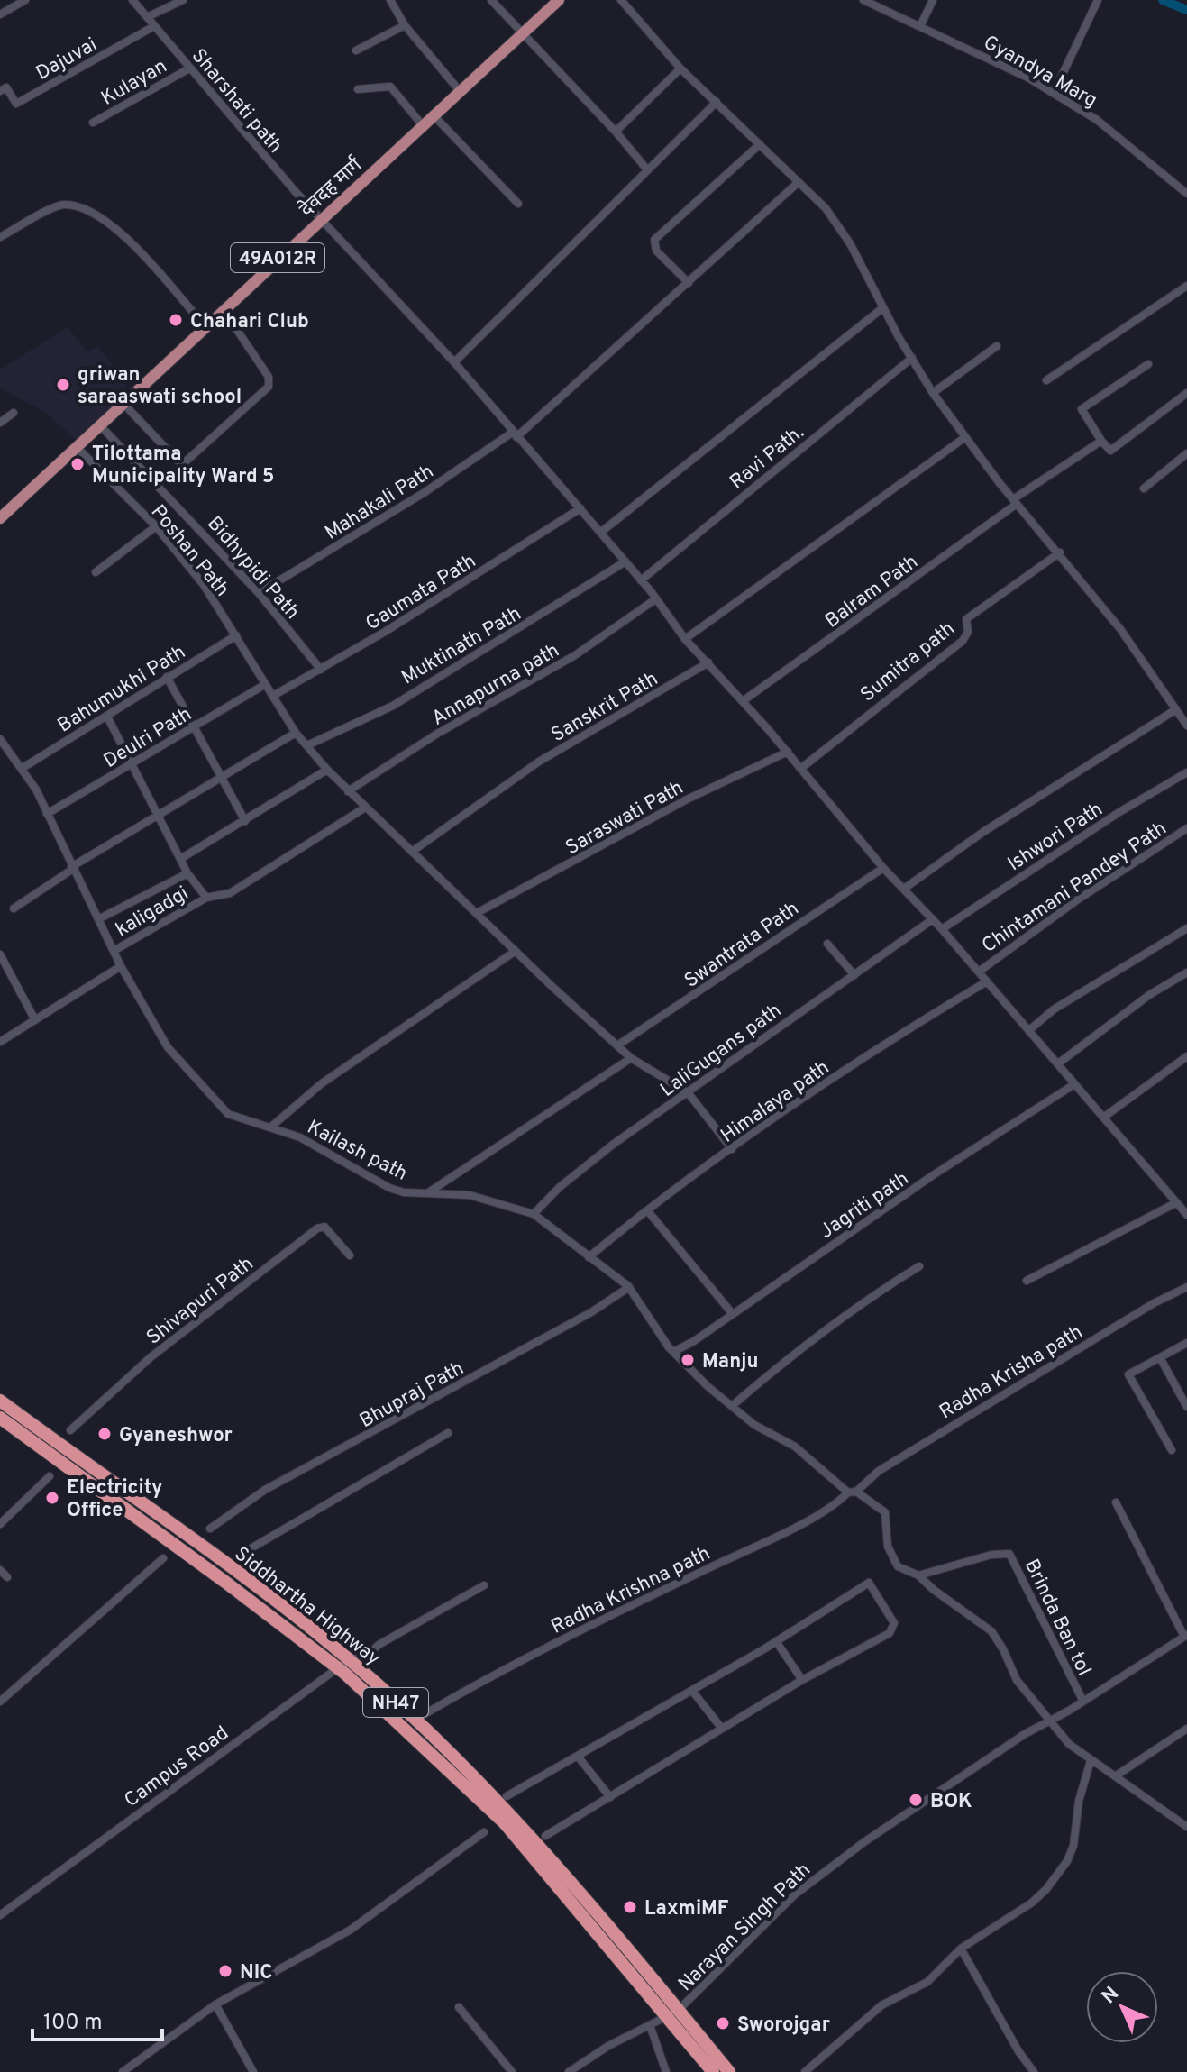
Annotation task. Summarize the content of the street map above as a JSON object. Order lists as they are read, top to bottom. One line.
{"streets":{"highway":["Siddhartha Highway","NH47"],"main road":["देवदह मार्ग","49A012R"],"street":["Dajuvai","Gyandya Marg","Kulayan","Sharshati path","Ravi Path.","Mahakali Path","Poshan Path","Bidhypidi Path","Balram Path","Gaumata Path","Muktinath Path","Sumitra path","Annapurna path","Bahumukhi Path","Sanskrit Path","Deulri Path","Saraswati Path","Ishwori Path","Chintamani Pandey Path","kaligadgi","Swantrata Path","LaliGugans path","Himalaya path","Kailash path","Jagriti path","Shivapuri Path","Radha Krisha path","Bhupraj Path","Radha Krishna path","Brinda Ban tol","Campus Road","Narayan Singh Path"]},"crossings":[["Dajuvai","Sharshati path"],["Kulayan","Sharshati path"],["Sharshati path","देवदह मार्ग"],["Sharshati path","Ravi Path."],["Sharshati path","Mahakali Path"],["Sharshati path","Balram Path"],["Sharshati path","Gaumata Path"],["Sharshati path","Muktinath Path"],["Sharshati path","Sumitra path"],["Sharshati path","Annapurna path"],["Sharshati path","Sanskrit Path"],["Sharshati path","Saraswati Path"],["Sharshati path","Ishwori Path"],["Sharshati path","Chintamani Pandey Path"],["Sharshati path","Swantrata Path"],["Sharshati path","LaliGugans path"],["Sharshati path","Himalaya path"],["Sharshati path","Jagriti path"],["देवदह मार्ग","Poshan Path"],["देवदह मार्ग","Bidhypidi Path"],["Mahakali Path","Bidhypidi Path"],["Poshan Path","Gaumata Path"],["Poshan Path","Muktinath Path"],["Poshan Path","Annapurna path"],["Poshan Path","Bahumukhi Path"],["Poshan Path","Sanskrit Path"],["Poshan Path","Deulri Path"],["Poshan Path","Saraswati Path"],["Poshan Path","kaligadgi"],["Poshan Path","Swantrata Path"],["Poshan Path","LaliGugans path"],["Bidhypidi Path","Gaumata Path"],["Bahumukhi Path","Kailash path"],["Deulri Path","Kailash path"],["kaligadgi","Kailash path"],["LaliGugans path","Kailash path"],["Himalaya path","Kailash path"],["Kailash path","Jagriti path"],["Kailash path","Radha Krisha path"],["Kailash path","Bhupraj Path"],["Kailash path","Radha Krishna path"],["Kailash path","Brinda Ban tol"],["Kailash path","Narayan Singh Path"],["Radha Krisha path","Radha Krishna path"],["Siddhartha Highway","Campus Road"],["Siddhartha Highway","Narayan Singh Path"],["Brinda Ban tol","Narayan Singh Path"]],"places":["Chahari Club","griwan saraaswati school","Tilottama Municipality Ward 5","Manju","Gyaneshwor","Electricity Office","BOK","LaxmiMF","NIC","Sworojgar"],"scale_bar":"100 m","north":"top left"}
